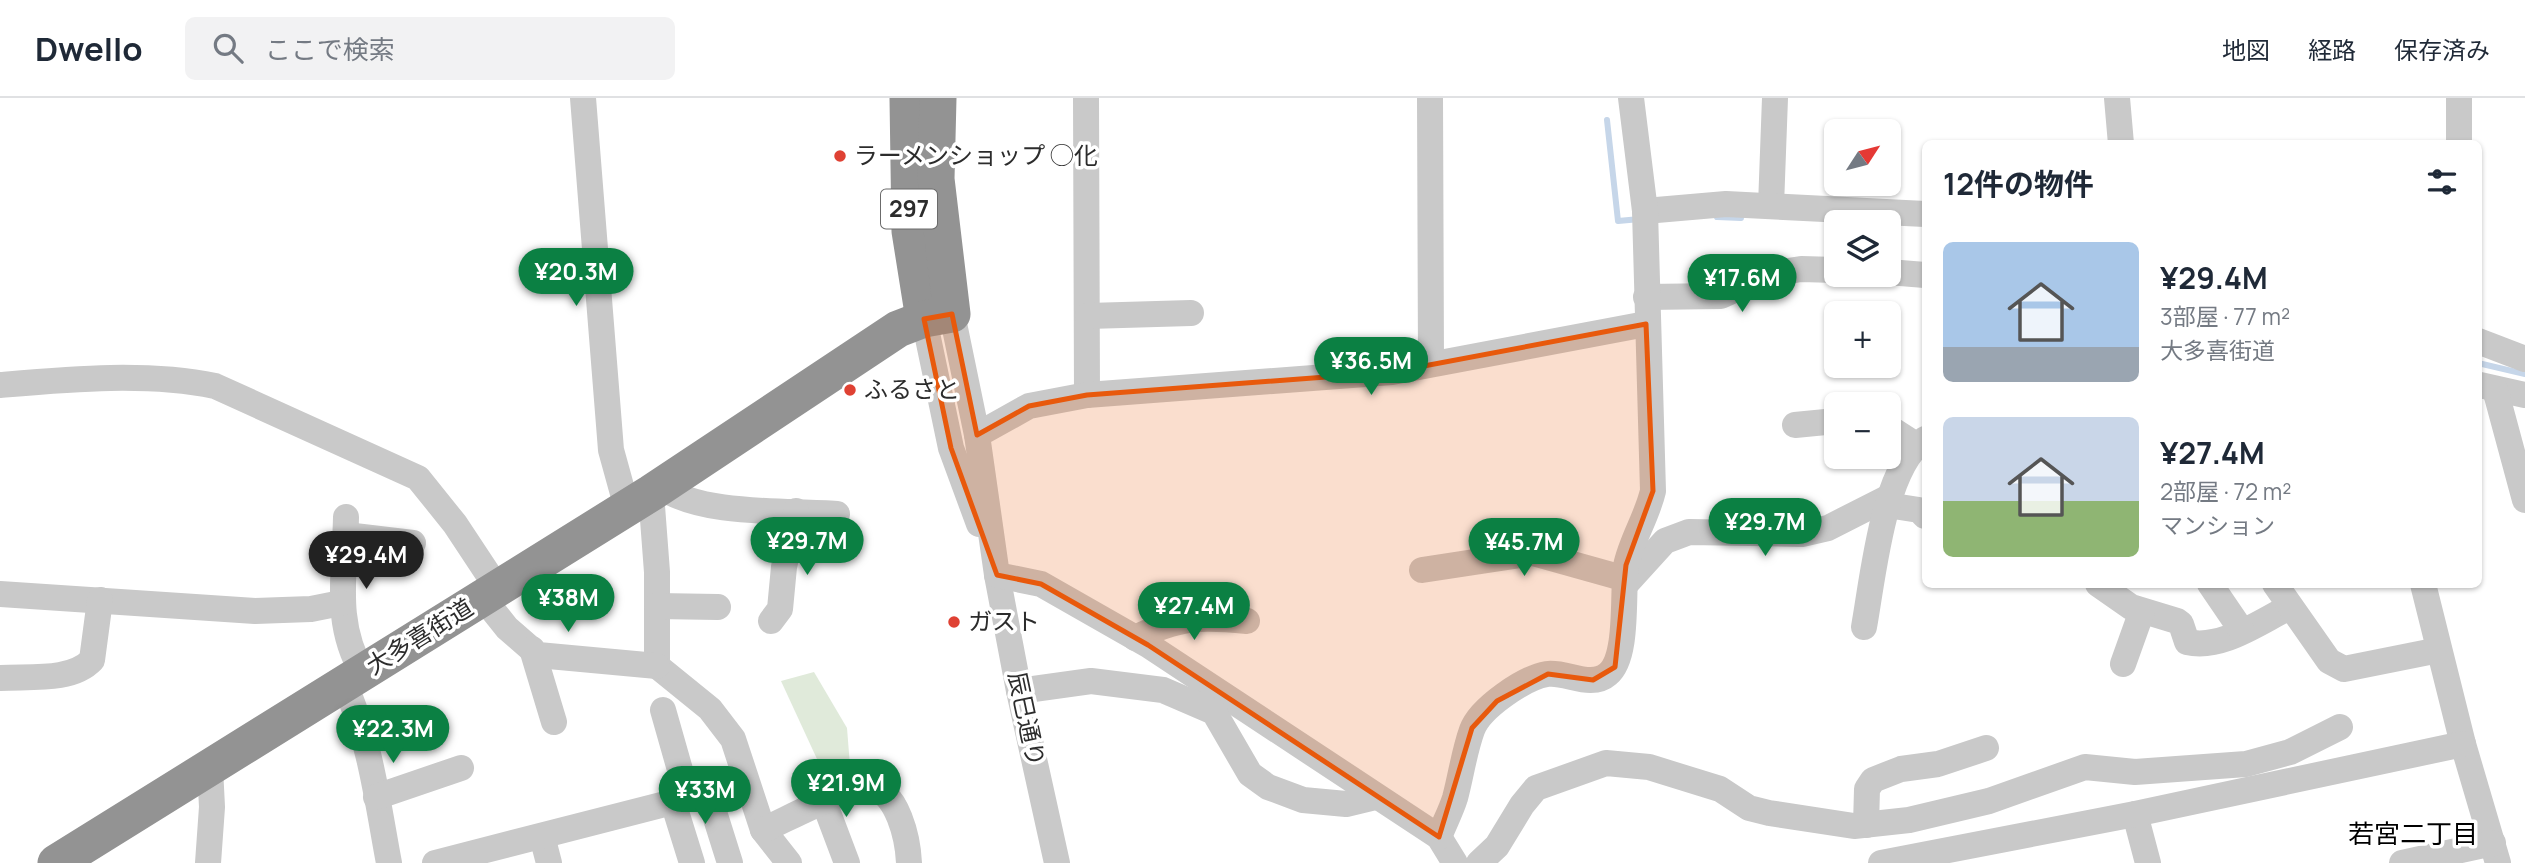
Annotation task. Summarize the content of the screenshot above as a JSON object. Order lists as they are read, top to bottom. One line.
{"streets":{"highway":["297","大多喜街道"],"street":["辰巳通り"]},"crossings":[["297","大多喜街道"],["297","辰巳通り"],["大多喜街道","辰巳通り"]],"districts":["若宮二丁目"],"places":["ラーメンショップ ◯化","ふるさと","ガスト"],"north":"top right","page":{"header":"Dwello","search":"ここで検索","nav":["地図","経路","保存済み"],"map_buttons":["+","−"],"heading":"12件の物件","list":[{"name":"¥29.4M","note":"3部屋 · 77 m² · 大多喜街道"},{"name":"¥27.4M","note":"2部屋 · 72 m² · マンション"}],"price":["¥20.3M","¥17.6M","¥36.5M","¥29.7M","¥29.7M","¥45.7M","¥29.4M","¥38M","¥27.4M","¥22.3M","¥21.9M","¥33M"]}}
